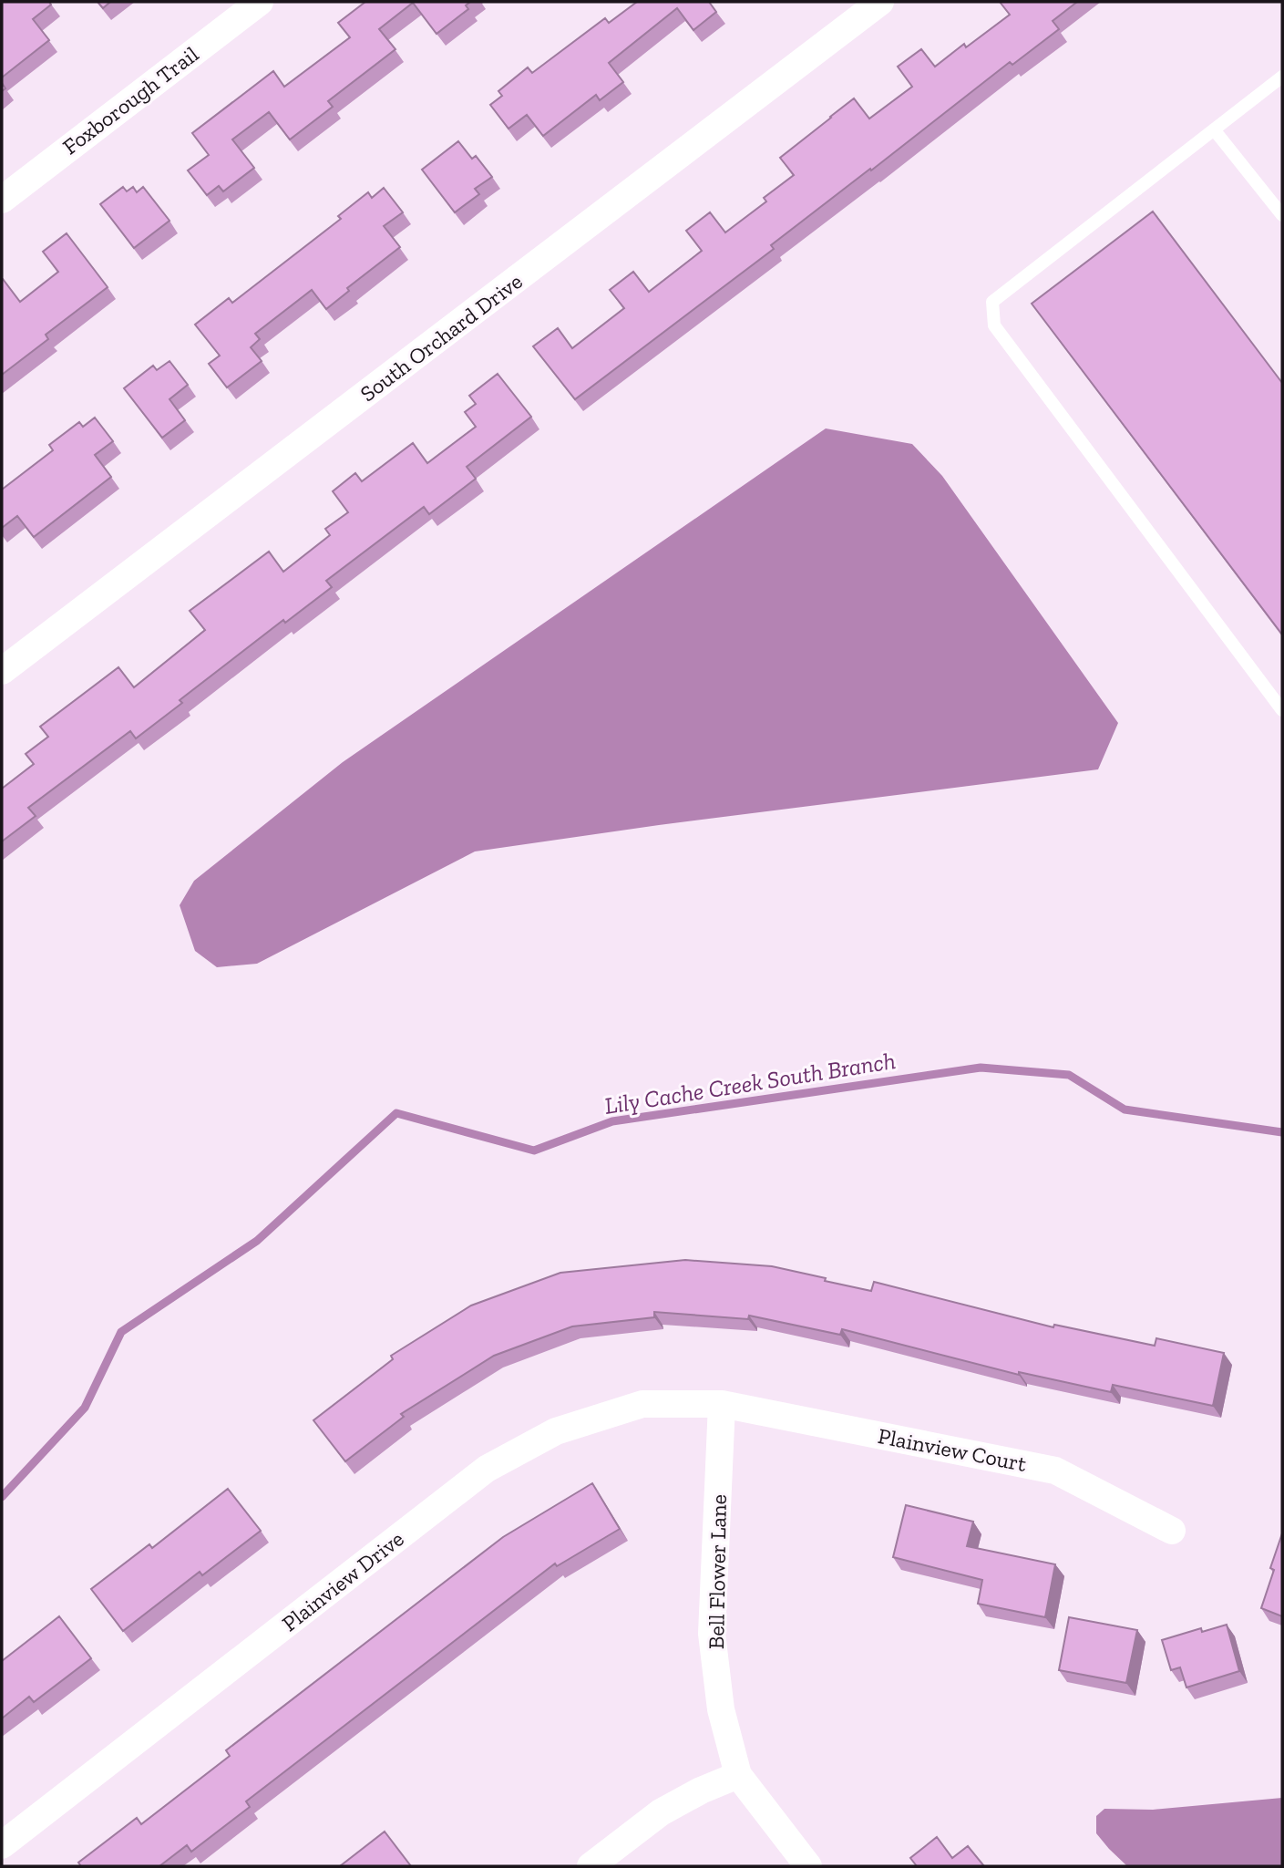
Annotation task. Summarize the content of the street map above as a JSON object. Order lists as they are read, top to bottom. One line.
{"streets":{"street":["Foxborough Trail","South Orchard Drive","Plainview Court","Bell Flower Lane","Plainview Drive"]},"crossings":[["Plainview Court","Bell Flower Lane"],["Plainview Court","Plainview Drive"],["Bell Flower Lane","Plainview Drive"]],"water":["Lily Cache Creek South Branch"]}
